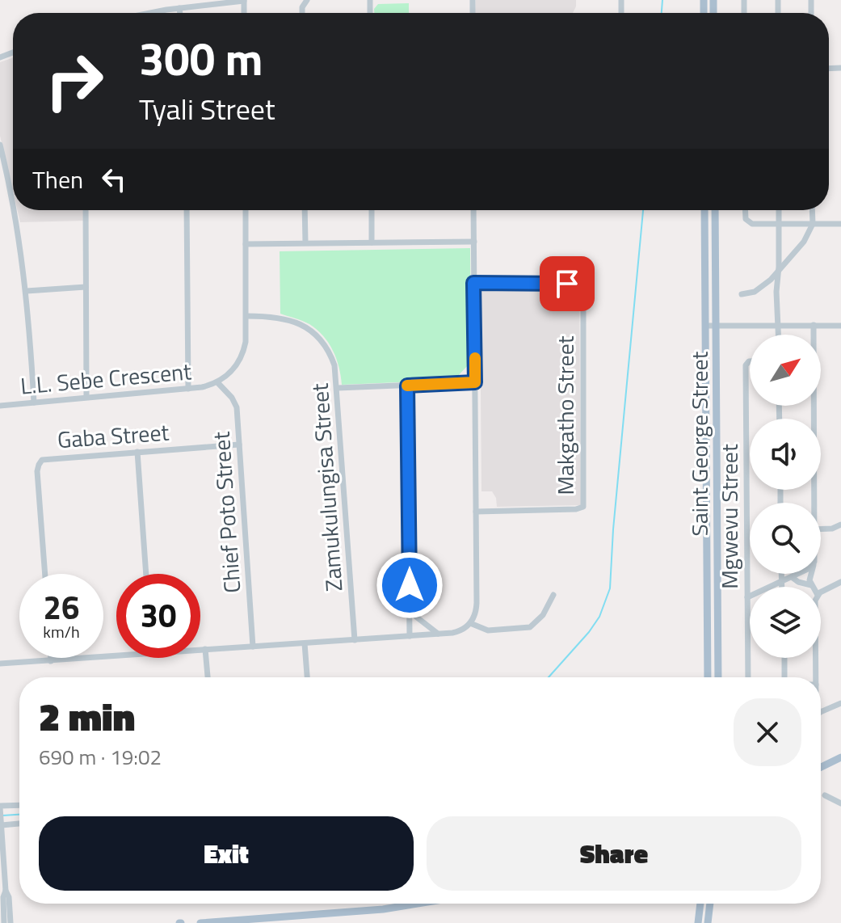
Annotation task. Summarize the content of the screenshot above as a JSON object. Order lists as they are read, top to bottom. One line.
{"streets":{"main road":["Saint George Street"],"street":["L.L. Sebe Crescent","Makgatho Street","Gaba Street","Zamukulungisa Street","Chief Poto Street","Mgwevu Street"]},"crossings":[["L.L. Sebe Crescent","Zamukulungisa Street"],["L.L. Sebe Crescent","Chief Poto Street"],["Gaba Street","Chief Poto Street"]],"north":"top right","page":{"turn":["300 m","Tyali Street"],"then":"Then","speed":"26 km/h","limit":"30","heading":["2 min","690 m · 19:02"],"buttons":["Exit","Share"]}}
